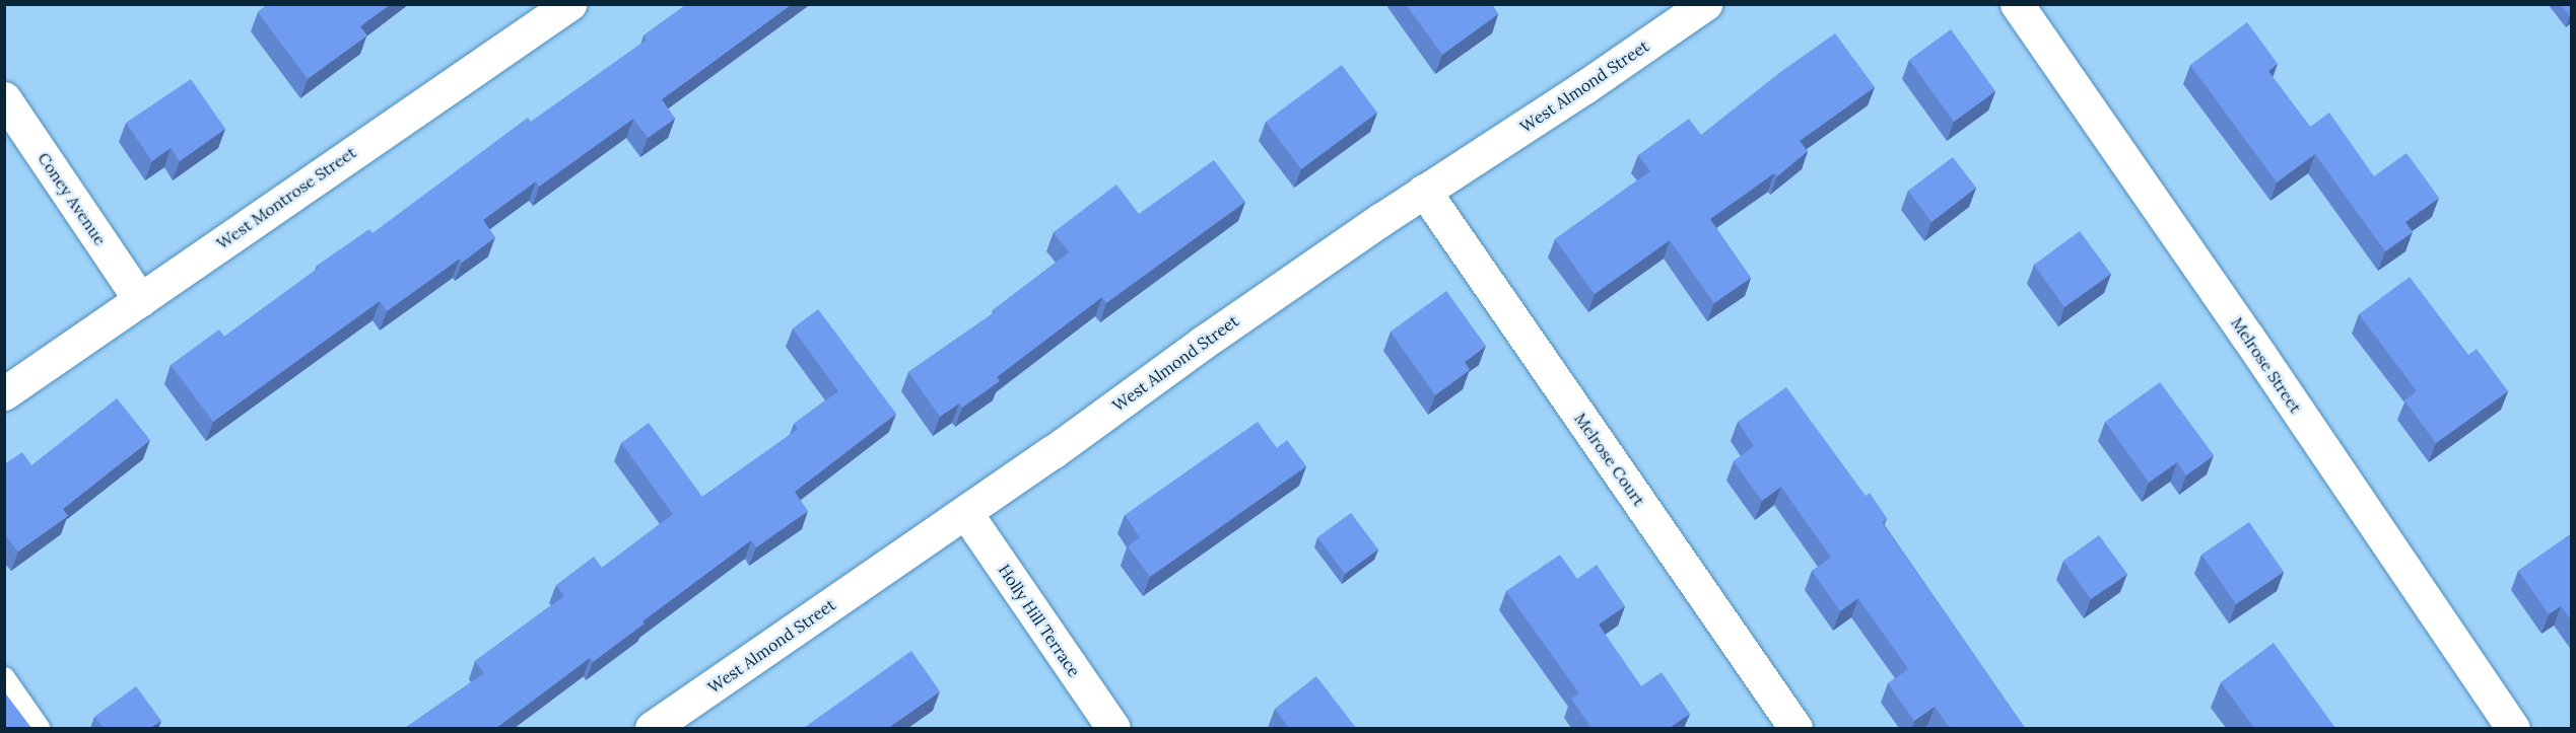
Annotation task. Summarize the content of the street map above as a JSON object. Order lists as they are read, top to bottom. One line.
{"streets":{"street":["West Almond Street","West Montrose Street","Coney Avenue","Melrose Street","Melrose Court","Holly Hill Terrace"]},"crossings":[["West Almond Street","Melrose Court"],["West Almond Street","Holly Hill Terrace"],["West Montrose Street","Coney Avenue"]]}
